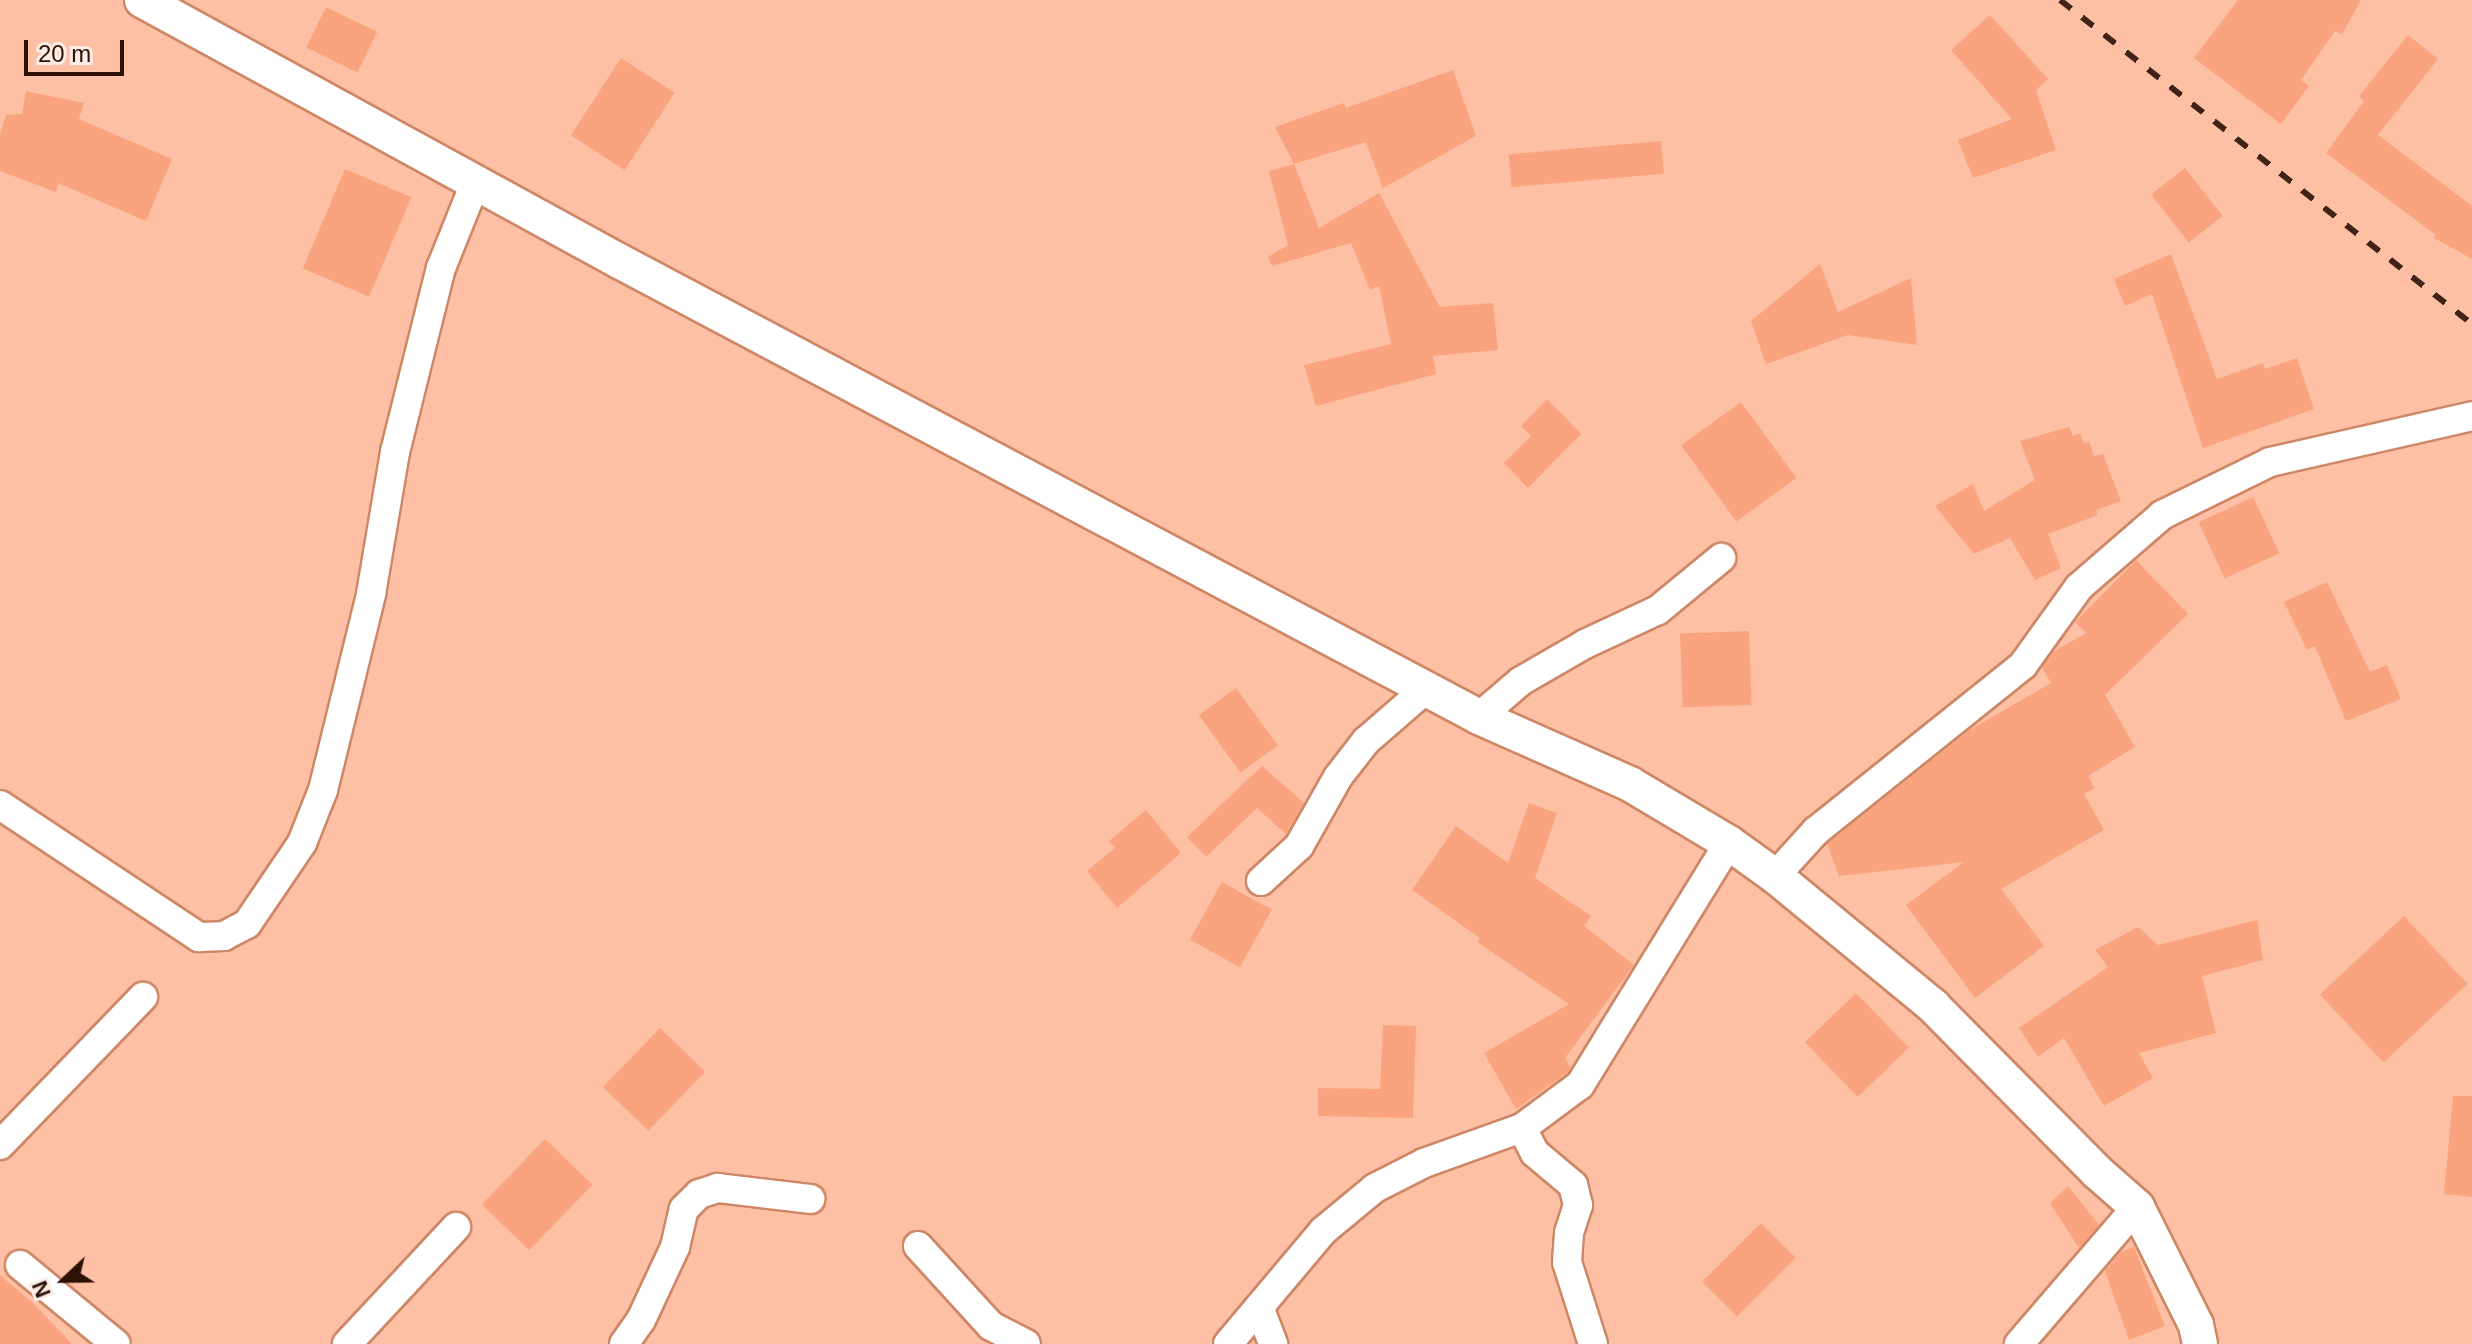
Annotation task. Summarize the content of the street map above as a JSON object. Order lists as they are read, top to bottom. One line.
{"scale_bar":"20 m","north":"left"}
